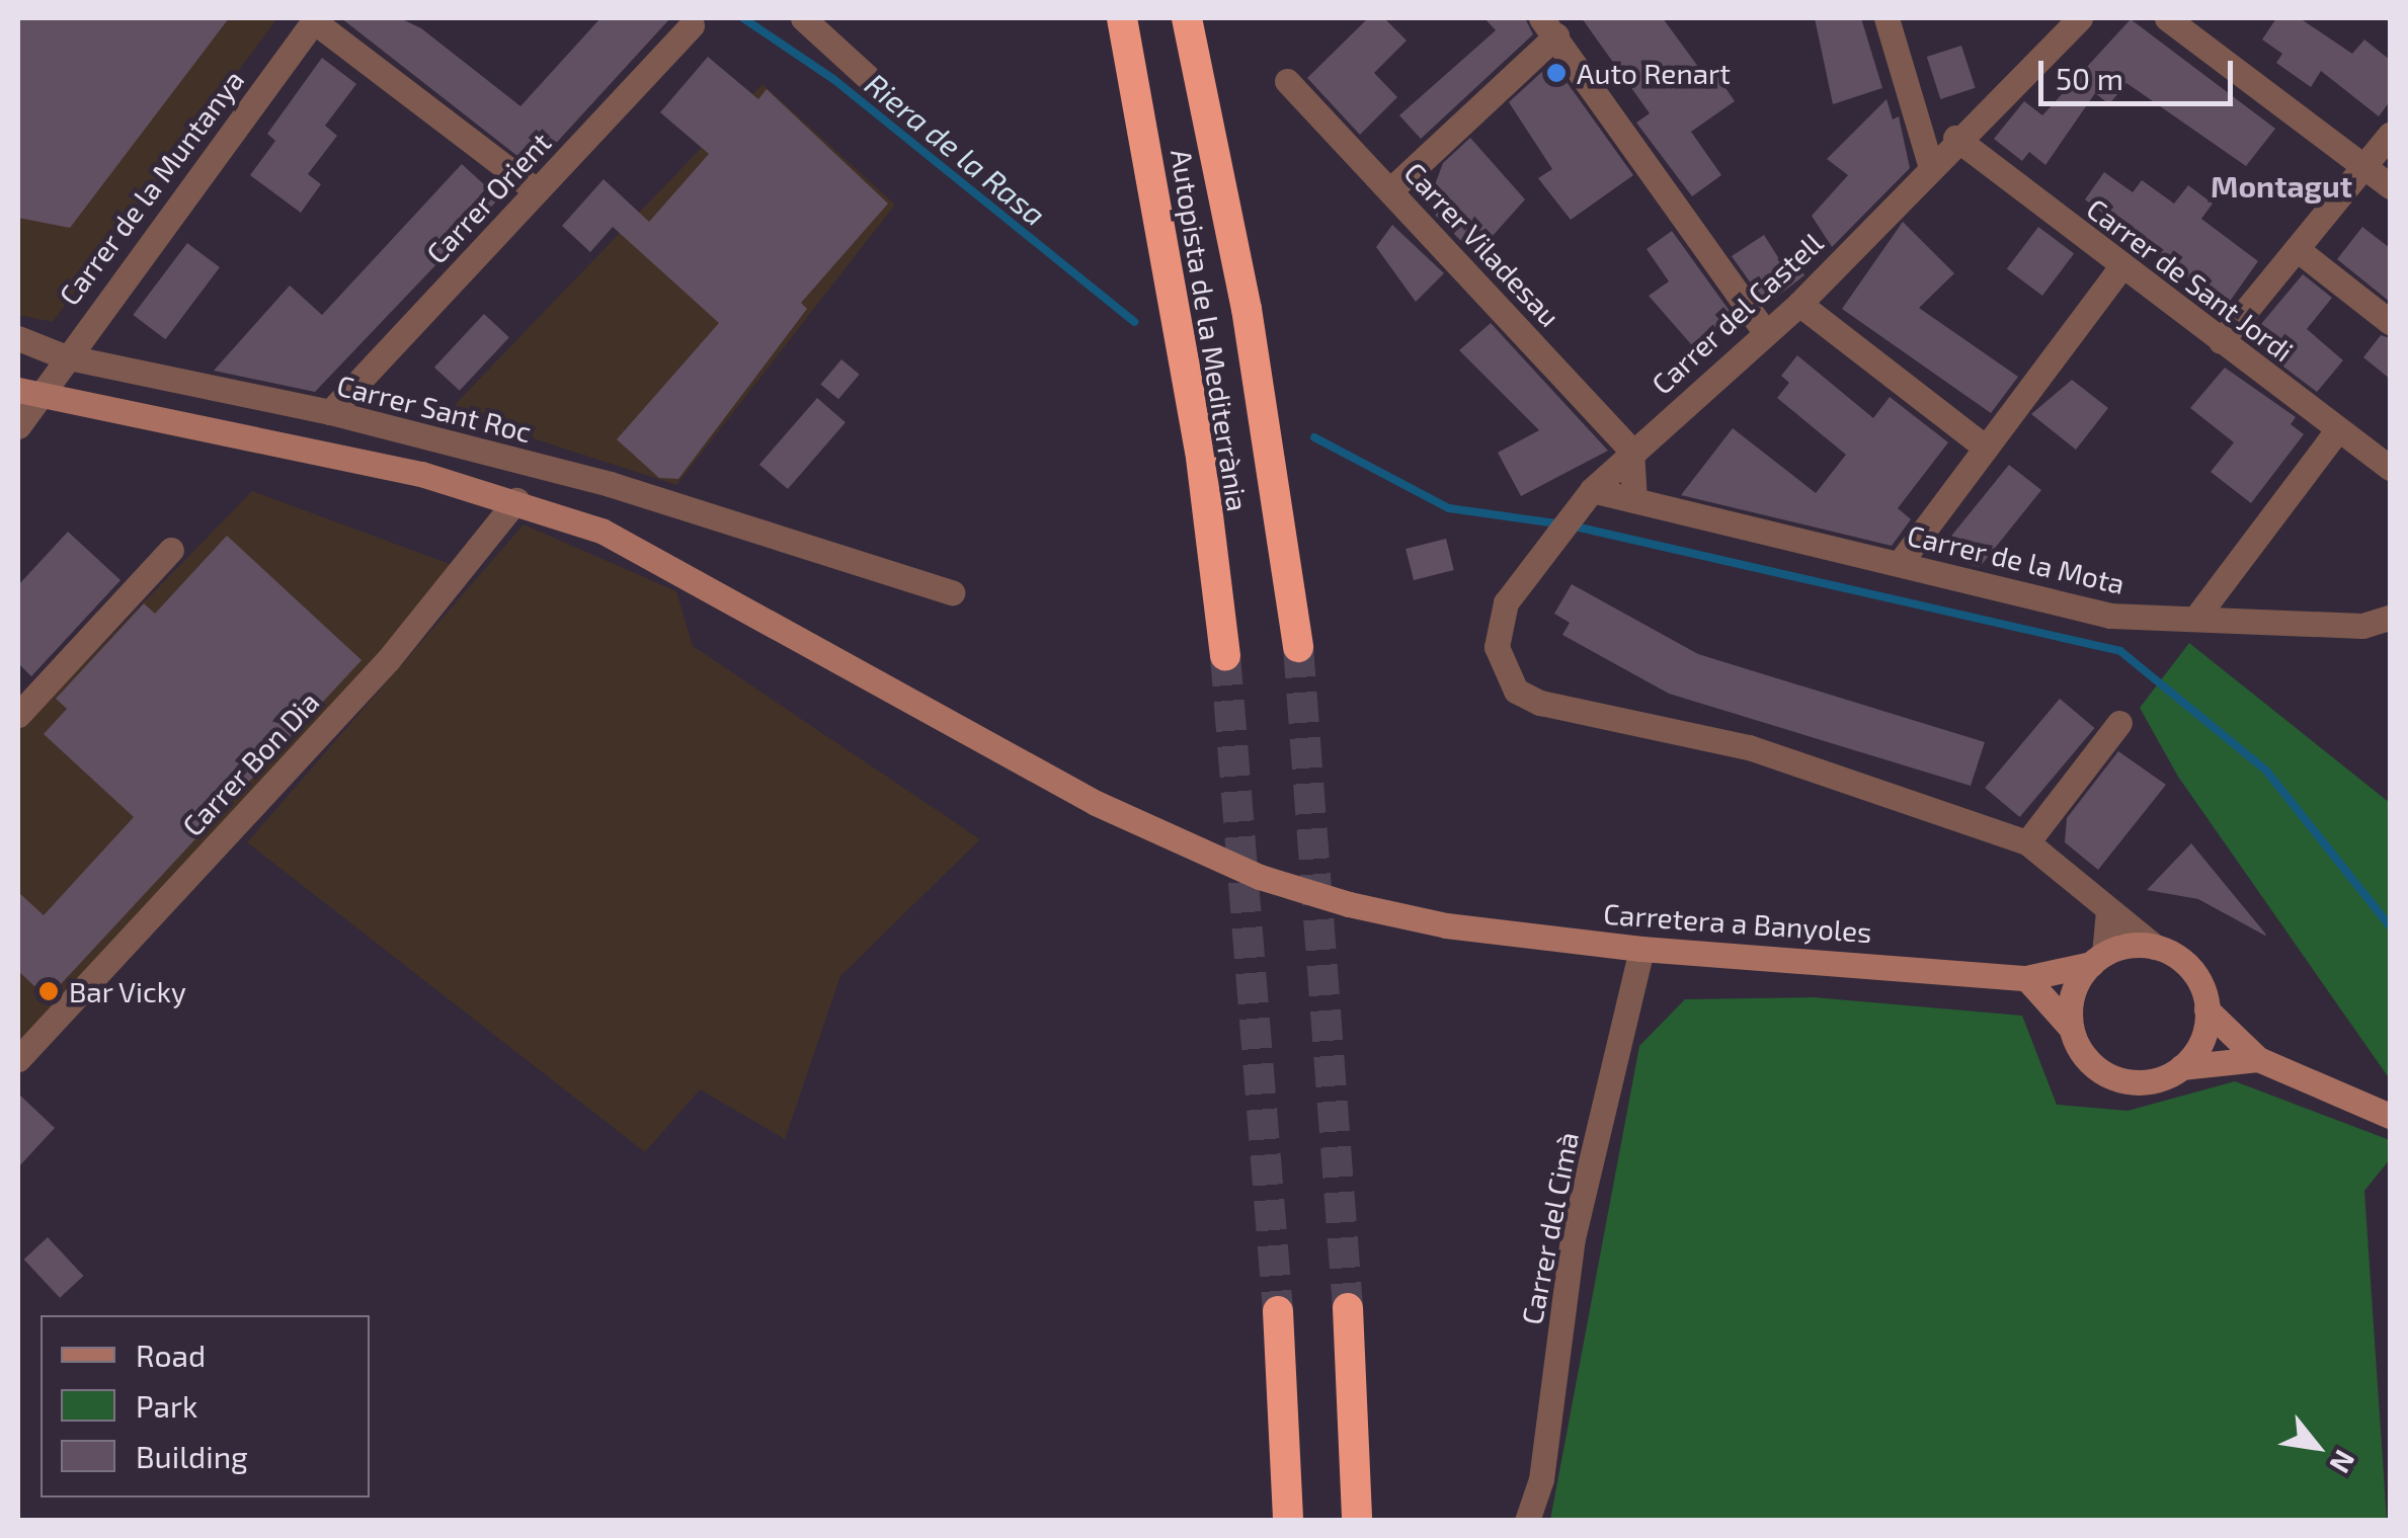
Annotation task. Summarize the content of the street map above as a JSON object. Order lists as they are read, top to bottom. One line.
{"streets":{"highway":["Autopista de la Mediterrània"],"street":["Carrer de la Muntanya","Carrer Orient","Carrer Viladesau","Carrer de Sant Jordi","Carrer del Castell","Carrer Sant Roc","Carrer de la Mota","Carrer Bon Dia","Carretera a Banyoles","Carrer del Cimà"]},"crossings":[["Carrer de la Muntanya","Carrer Sant Roc"],["Carrer de la Muntanya","Carretera a Banyoles"],["Carrer Orient","Carrer Sant Roc"],["Carrer Viladesau","Carrer del Castell"],["Carrer de Sant Jordi","Carrer del Castell"],["Carrer del Castell","Carrer de la Mota"],["Carrer Bon Dia","Carretera a Banyoles"],["Carretera a Banyoles","Carrer del Cimà"]],"districts":["Montagut"],"water":["Riera de la Rasa"],"places":["Auto Renart","Bar Vicky"],"legend":["Road","Park","Building"],"scale_bar":"50 m","north":"bottom right"}
